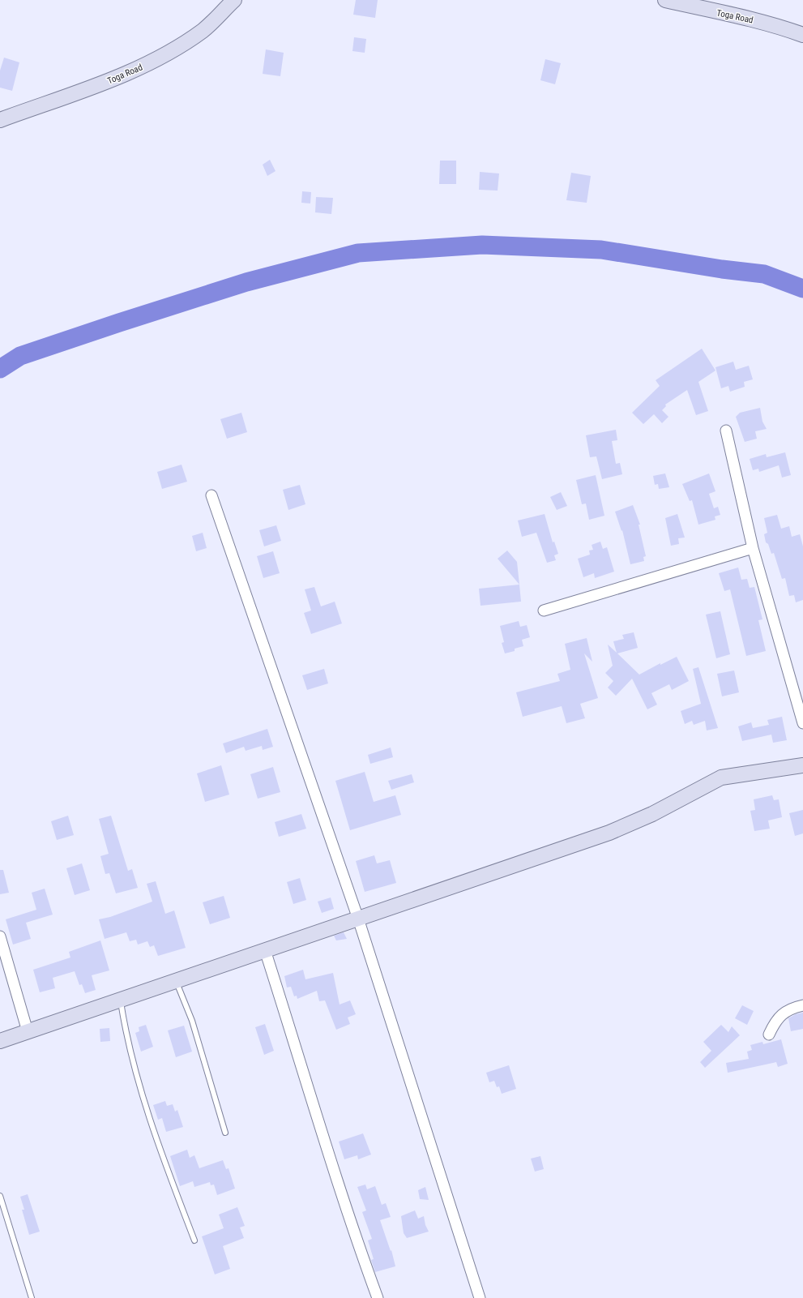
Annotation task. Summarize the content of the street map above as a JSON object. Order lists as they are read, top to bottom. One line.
{"streets":{"street":["Toga Road"]}}
